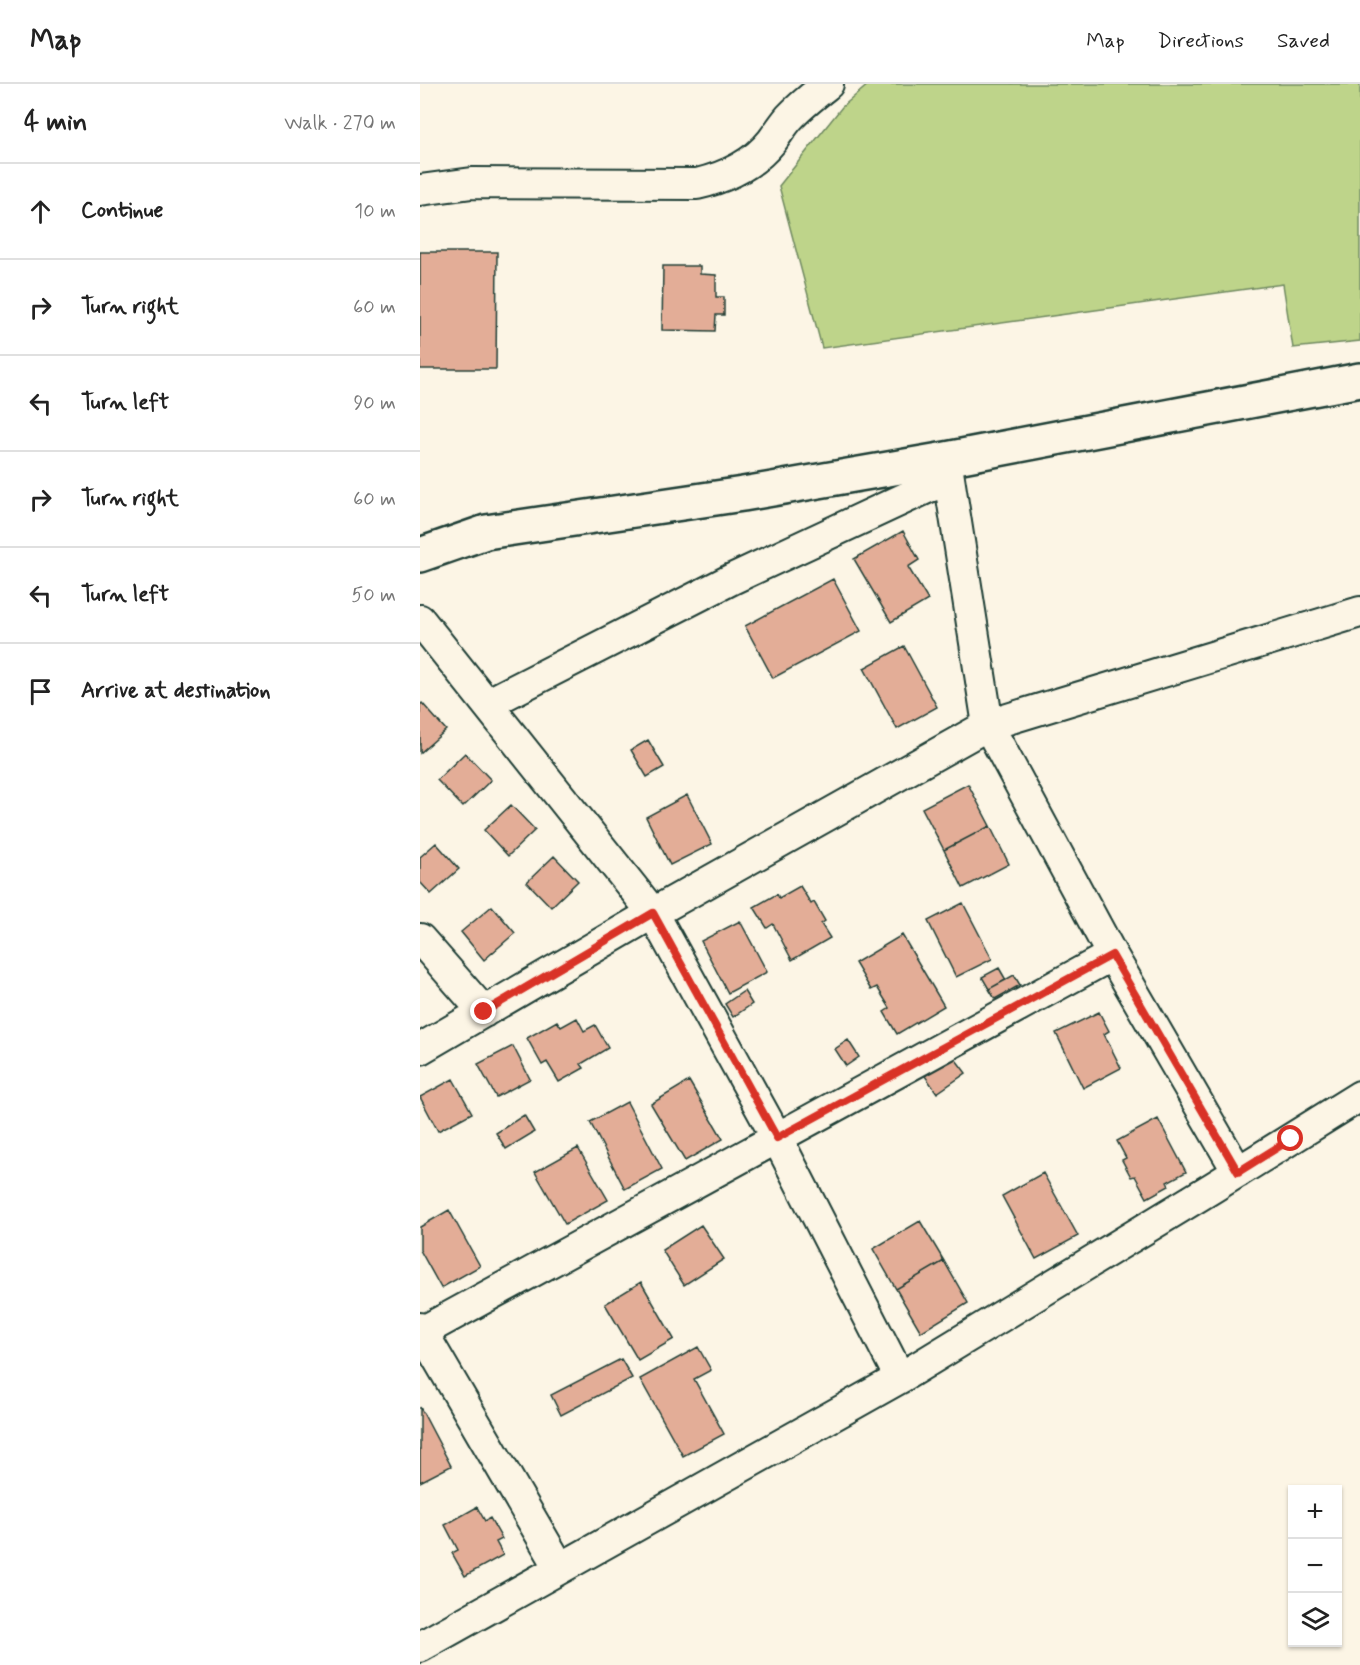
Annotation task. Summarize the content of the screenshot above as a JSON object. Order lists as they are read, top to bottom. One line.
{"page":{"header":"Map","nav":["Map","Directions","Saved"],"heading":["4 min","Walk · 270 m"],"list":[["Continue","10 m"],["Turn right","60 m"],["Turn left","90 m"],["Turn right","60 m"],["Turn left","50 m"],"Arrive at destination"],"map_buttons":["+","−"]}}
